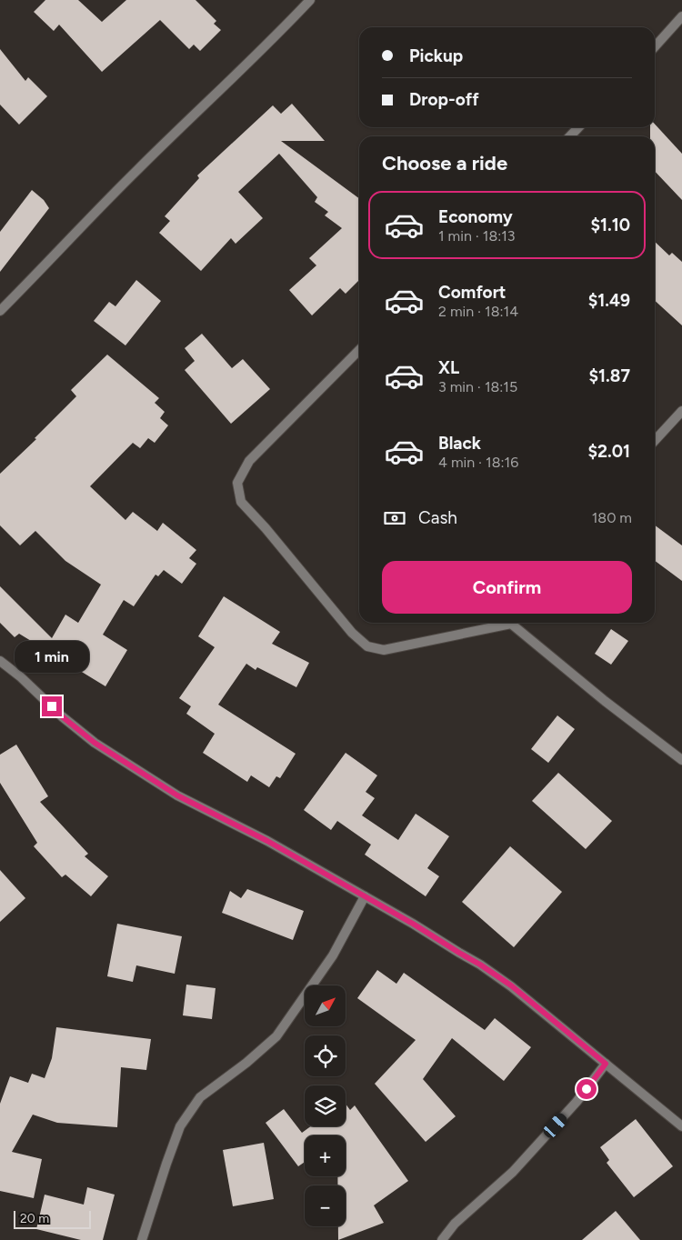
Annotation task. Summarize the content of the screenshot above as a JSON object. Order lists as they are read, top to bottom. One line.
{"scale_bar":"20 m","north":"top right","page":{"banner":["Pickup","Drop-off"],"heading":"Choose a ride","list":[{"name":"Economy","note":"1 min · 18:13","value":"$1.10"},{"name":"Comfort","note":"2 min · 18:14","value":"$1.49"},{"name":"XL","note":"3 min · 18:15","value":"$1.87"},{"name":"Black","note":"4 min · 18:16","value":"$2.01"}],"pay":["Cash","180 m"],"buttons":"Confirm","bubble":"1 min","map_buttons":["+","−"],"scale":"20 m"}}
